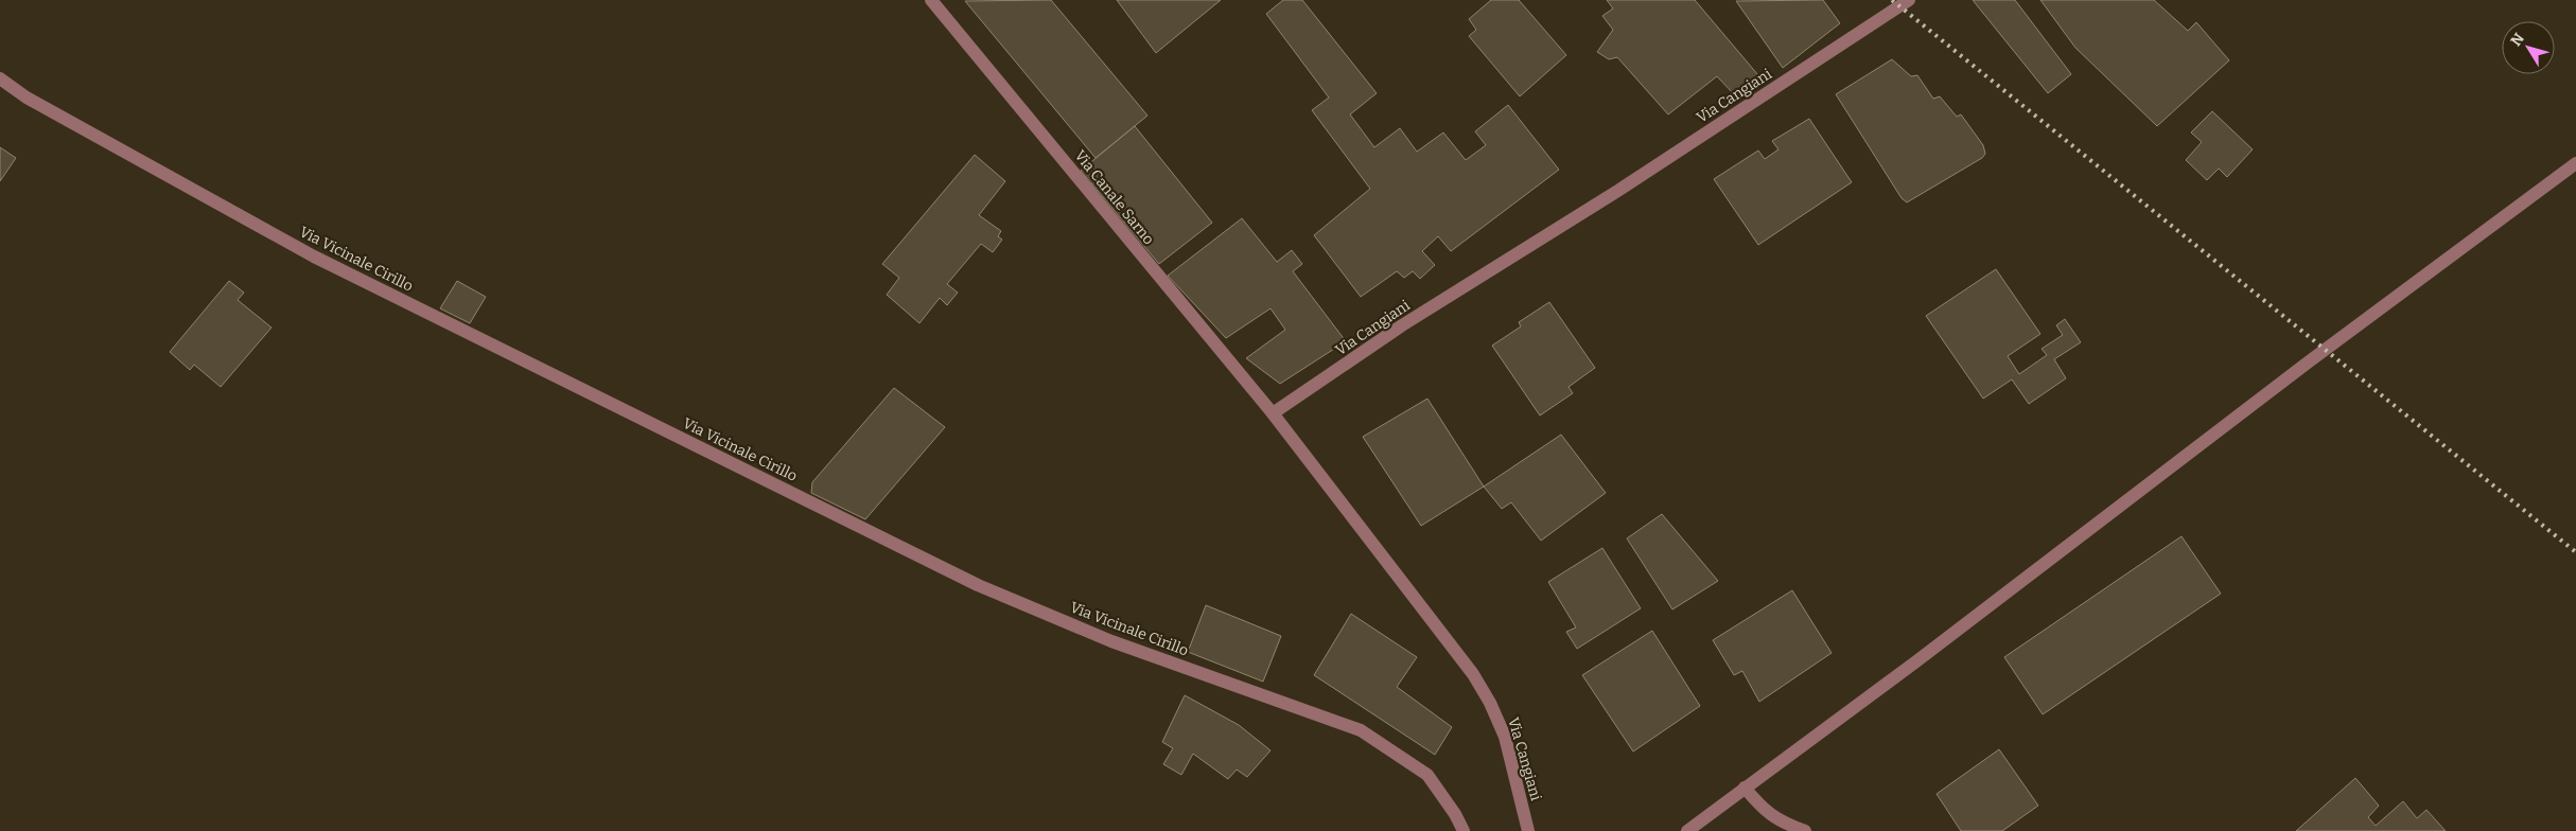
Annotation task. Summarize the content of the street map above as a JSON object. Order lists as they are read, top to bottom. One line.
{"streets":{"street":["Via Cangiani","Via Canale Sarno","Via Vicinale Cirillo"]},"crossings":[["Via Cangiani","Via Canale Sarno"]],"north":"top left"}
